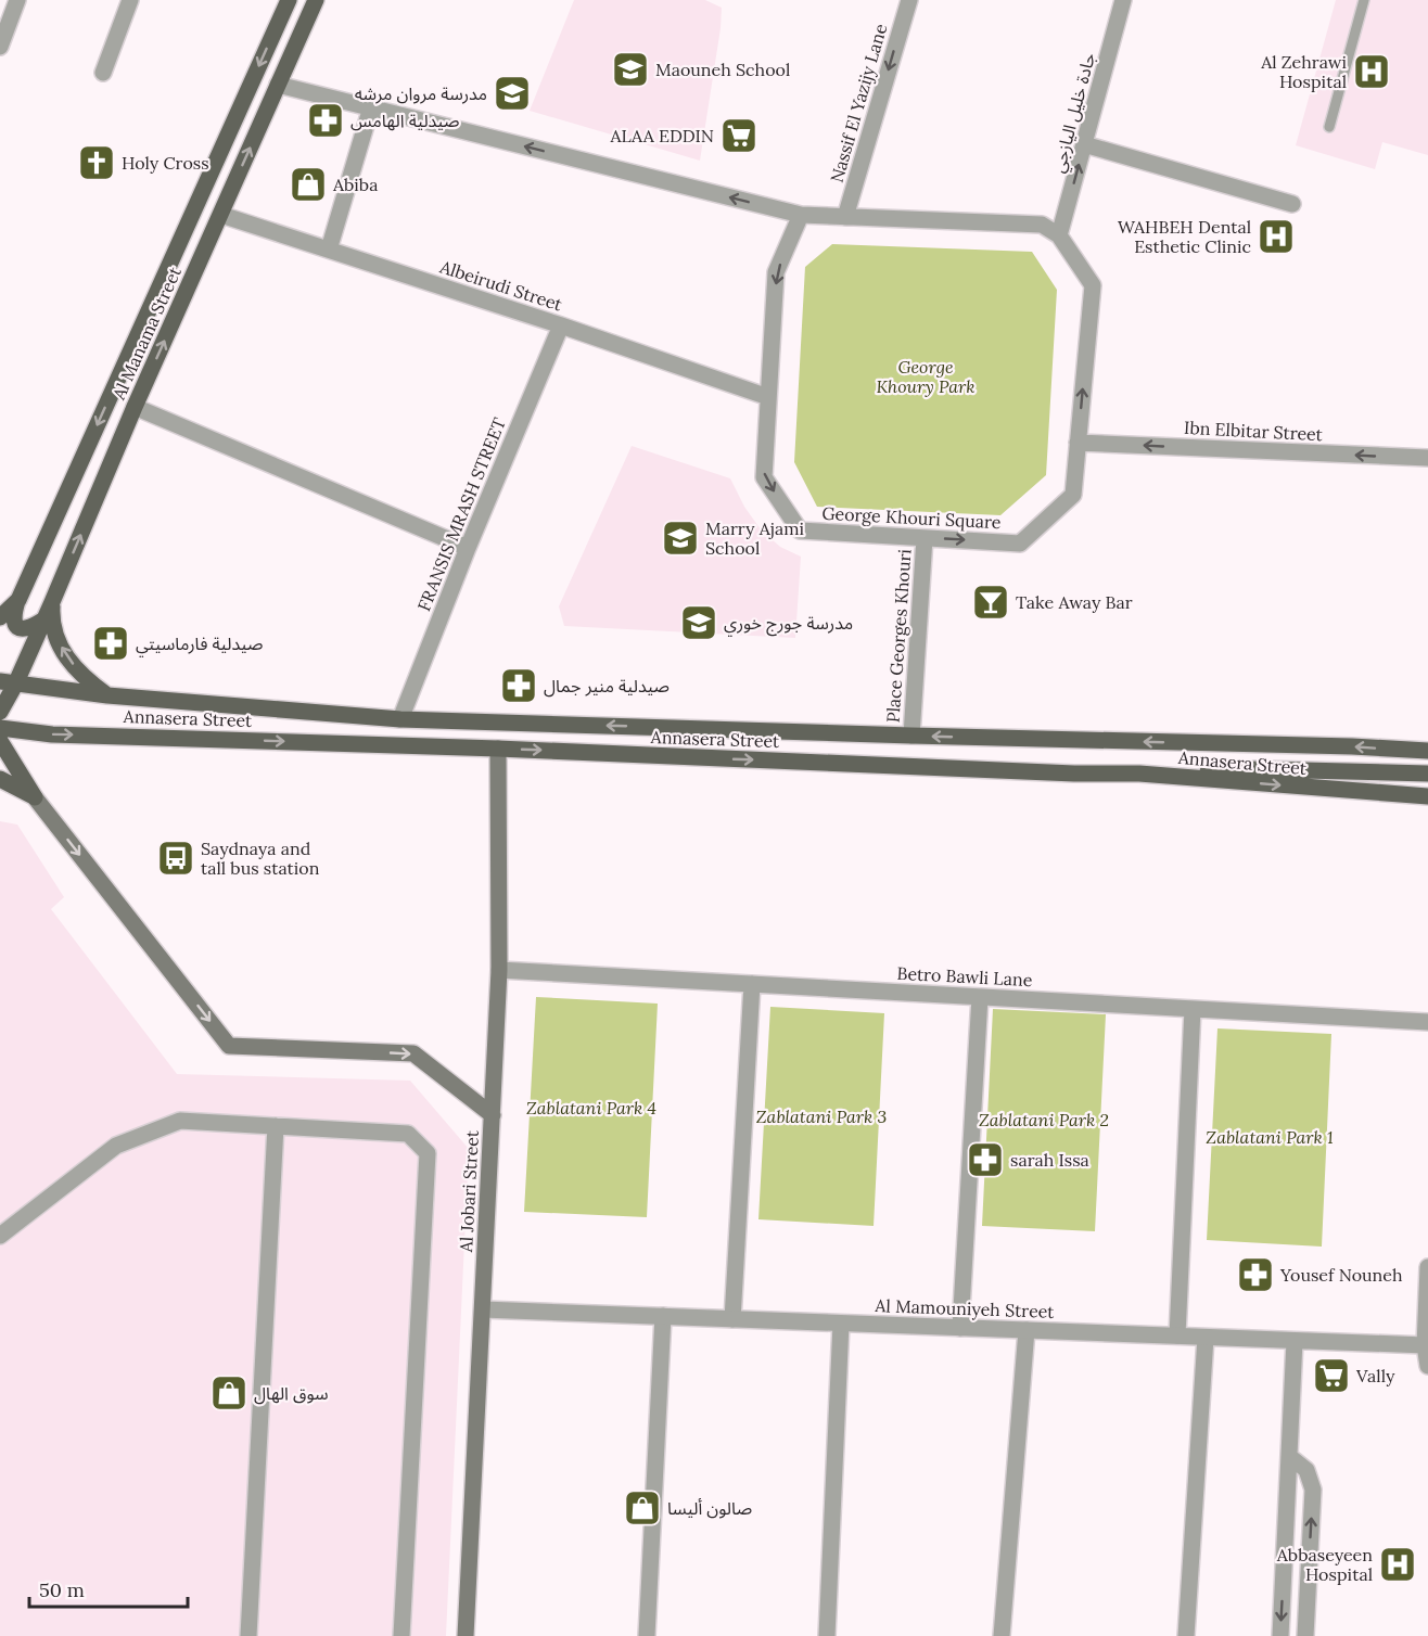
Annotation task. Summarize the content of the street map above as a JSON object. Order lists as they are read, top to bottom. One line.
{"streets":{"main road":["Al Manama Street","Annasera Street","Al Jobari Street"],"street":["Nassif El Yazijy Lane","جادة خليل اليازجي","Albeirudi Street","Ibn Elbitar Street","FRANSIS MRASH STREET","George Khouri Square","Place Georges Khouri","Betro Bawli Lane","Al Mamouniyeh Street"]},"crossings":[["جادة خليل اليازجي","George Khouri Square"],["Albeirudi Street","Al Manama Street"],["Albeirudi Street","FRANSIS MRASH STREET"],["Albeirudi Street","George Khouri Square"],["Al Manama Street","Annasera Street"],["Ibn Elbitar Street","George Khouri Square"],["FRANSIS MRASH STREET","Annasera Street"],["George Khouri Square","Place Georges Khouri"],["Place Georges Khouri","Annasera Street"],["Annasera Street","Al Jobari Street"],["Betro Bawli Lane","Al Jobari Street"],["Al Jobari Street","Al Mamouniyeh Street"]],"one_way":["Nassif El Yazijy Lane","جادة خليل اليازجي","Ibn Elbitar Street"],"parks":["George Khoury Park","Zablatani Park 4","Zablatani Park 3","Zablatani Park 2","Zablatani Park 1"],"places":{"school or university":["Maouneh School","مدرسة مروان مرشه","Marry Ajami School","مدرسة جورج خوري"],"hospital":["Al Zehrawi Hospital","WAHBEH Dental Esthetic Clinic","Abbaseyeen Hospital"],"pharmacy":["صيدلية الهامس","صيدلية فارماسيتي","صيدلية منير جمال","sarah Issa","Yousef Nouneh"],"supermarket":["ALAA EDDIN","Vally"],"church":["Holy Cross"],"shop":["Abiba","سوق الهال","صالون أليسا"],"bar":["Take Away Bar"],"bus stop":["Saydnaya and tall bus station"]},"scale_bar":"50 m"}
